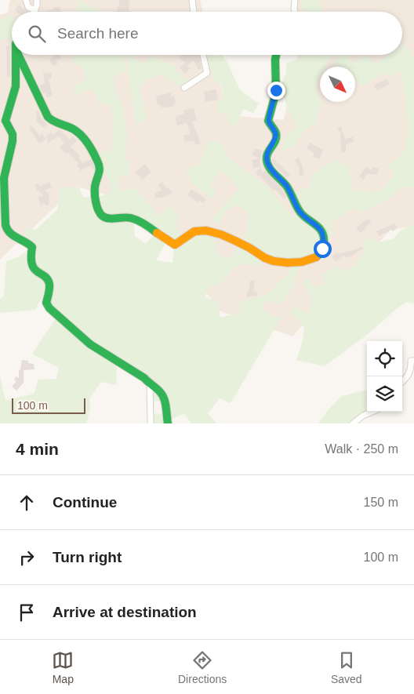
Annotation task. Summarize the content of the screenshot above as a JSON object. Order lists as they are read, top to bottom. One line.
{"scale_bar":"100 m","north":"bottom right","page":{"search":"Search here","scale":"100 m","heading":["4 min","Walk · 250 m"],"list":[["Continue","150 m"],["Turn right","100 m"],"Arrive at destination"],"nav":["Map","Directions","Saved"]}}
